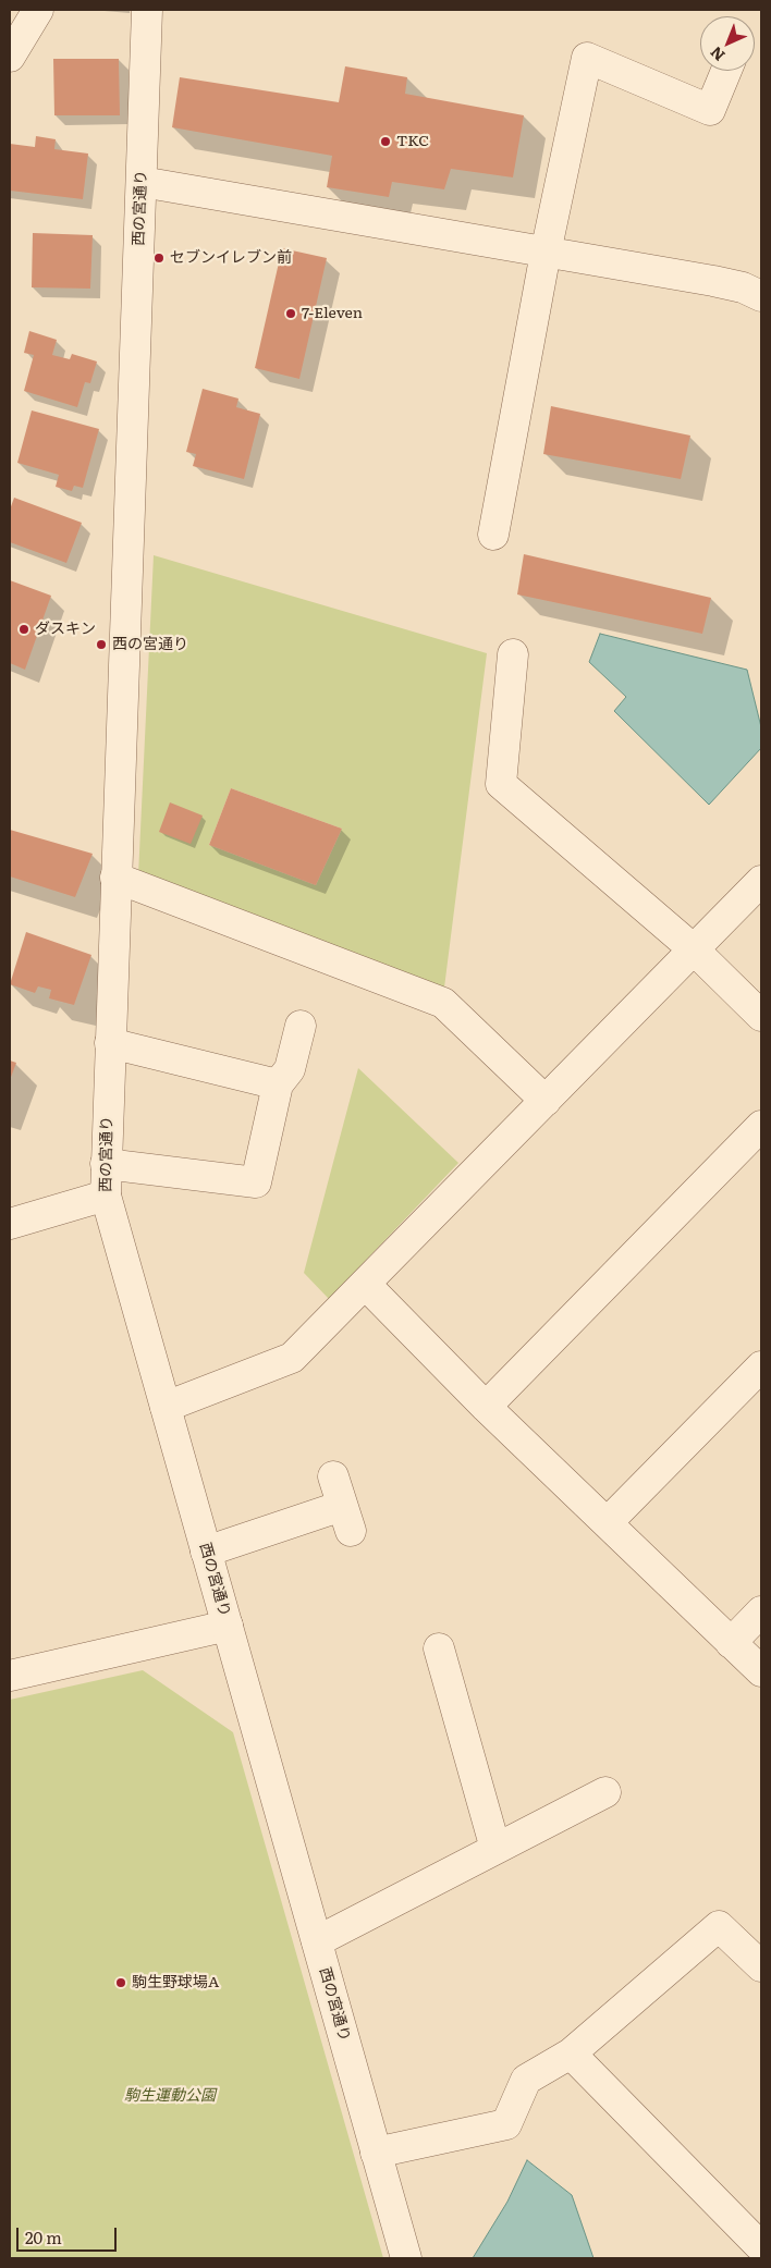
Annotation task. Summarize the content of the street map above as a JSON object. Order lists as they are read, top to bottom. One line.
{"streets":{"street":["西の宮通り"]},"parks":["駒生運動公園"],"places":["TKC","セブンイレブン前","7-Eleven","ダスキン","西の宮通り","駒生野球場A"],"scale_bar":"20 m","north":"bottom left"}
